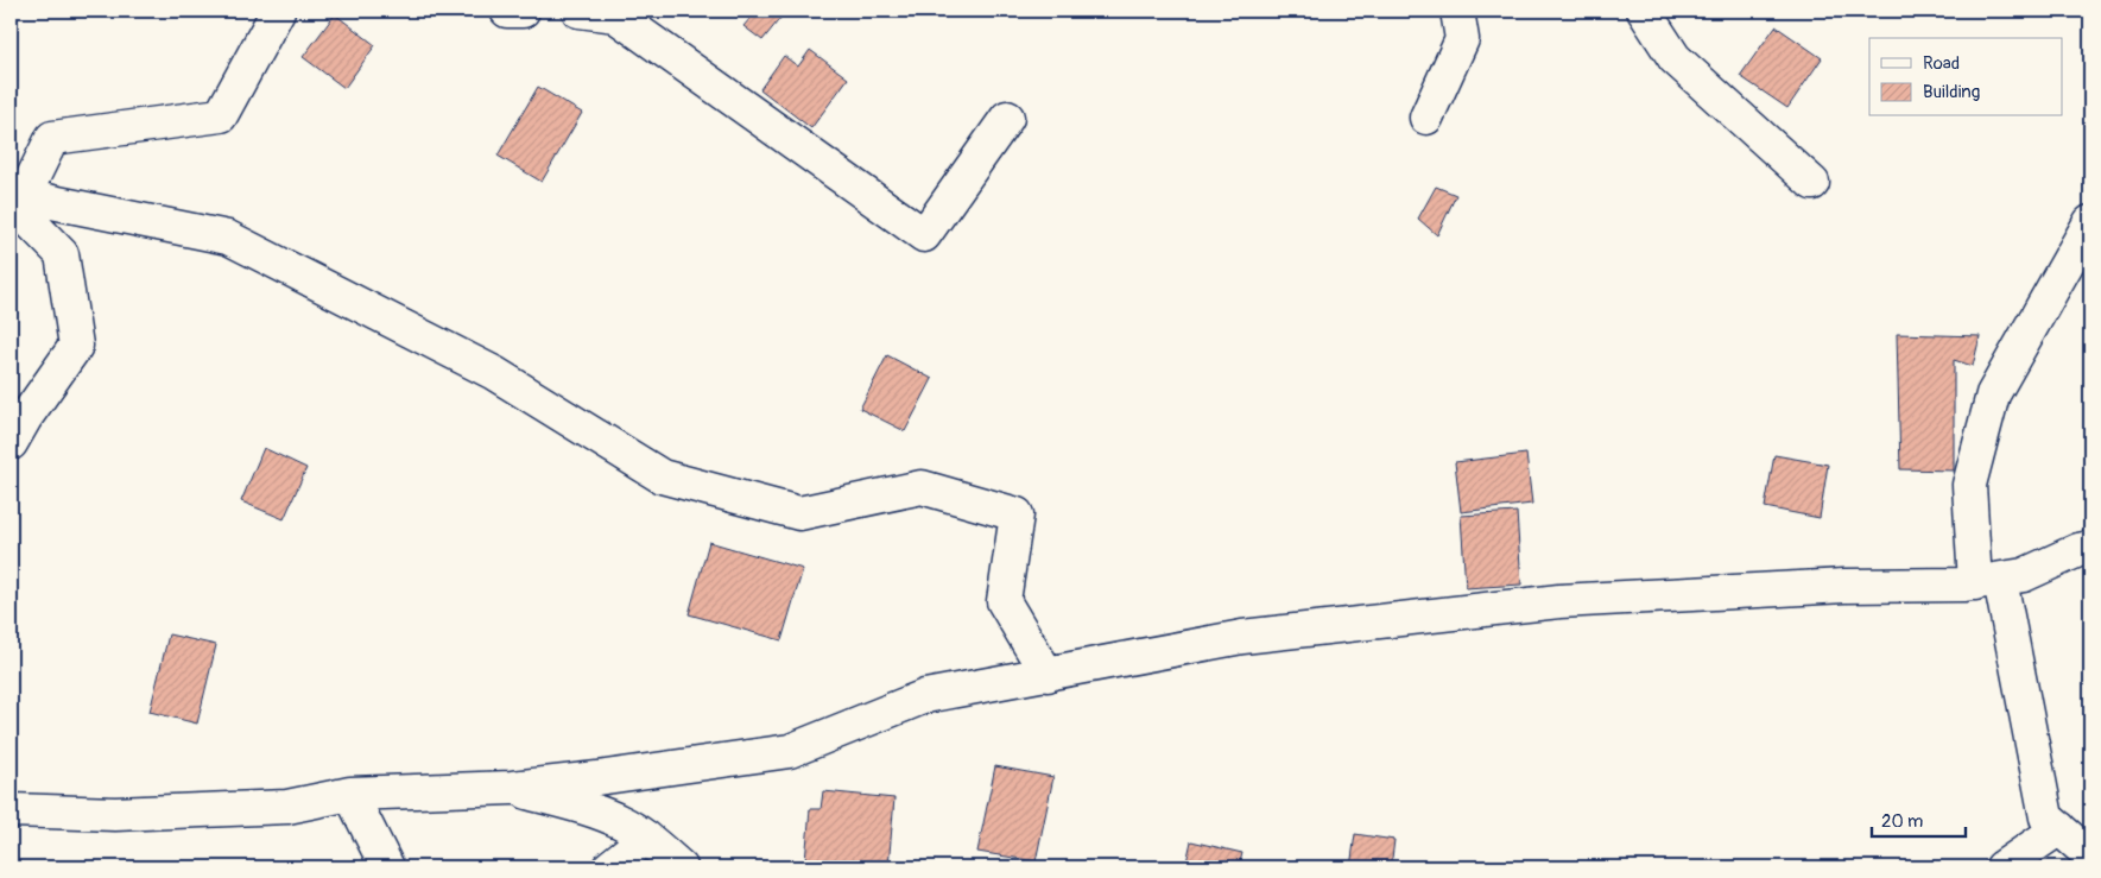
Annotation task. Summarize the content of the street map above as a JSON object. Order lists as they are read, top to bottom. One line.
{"legend":["Road","Building"],"scale_bar":"20 m"}
